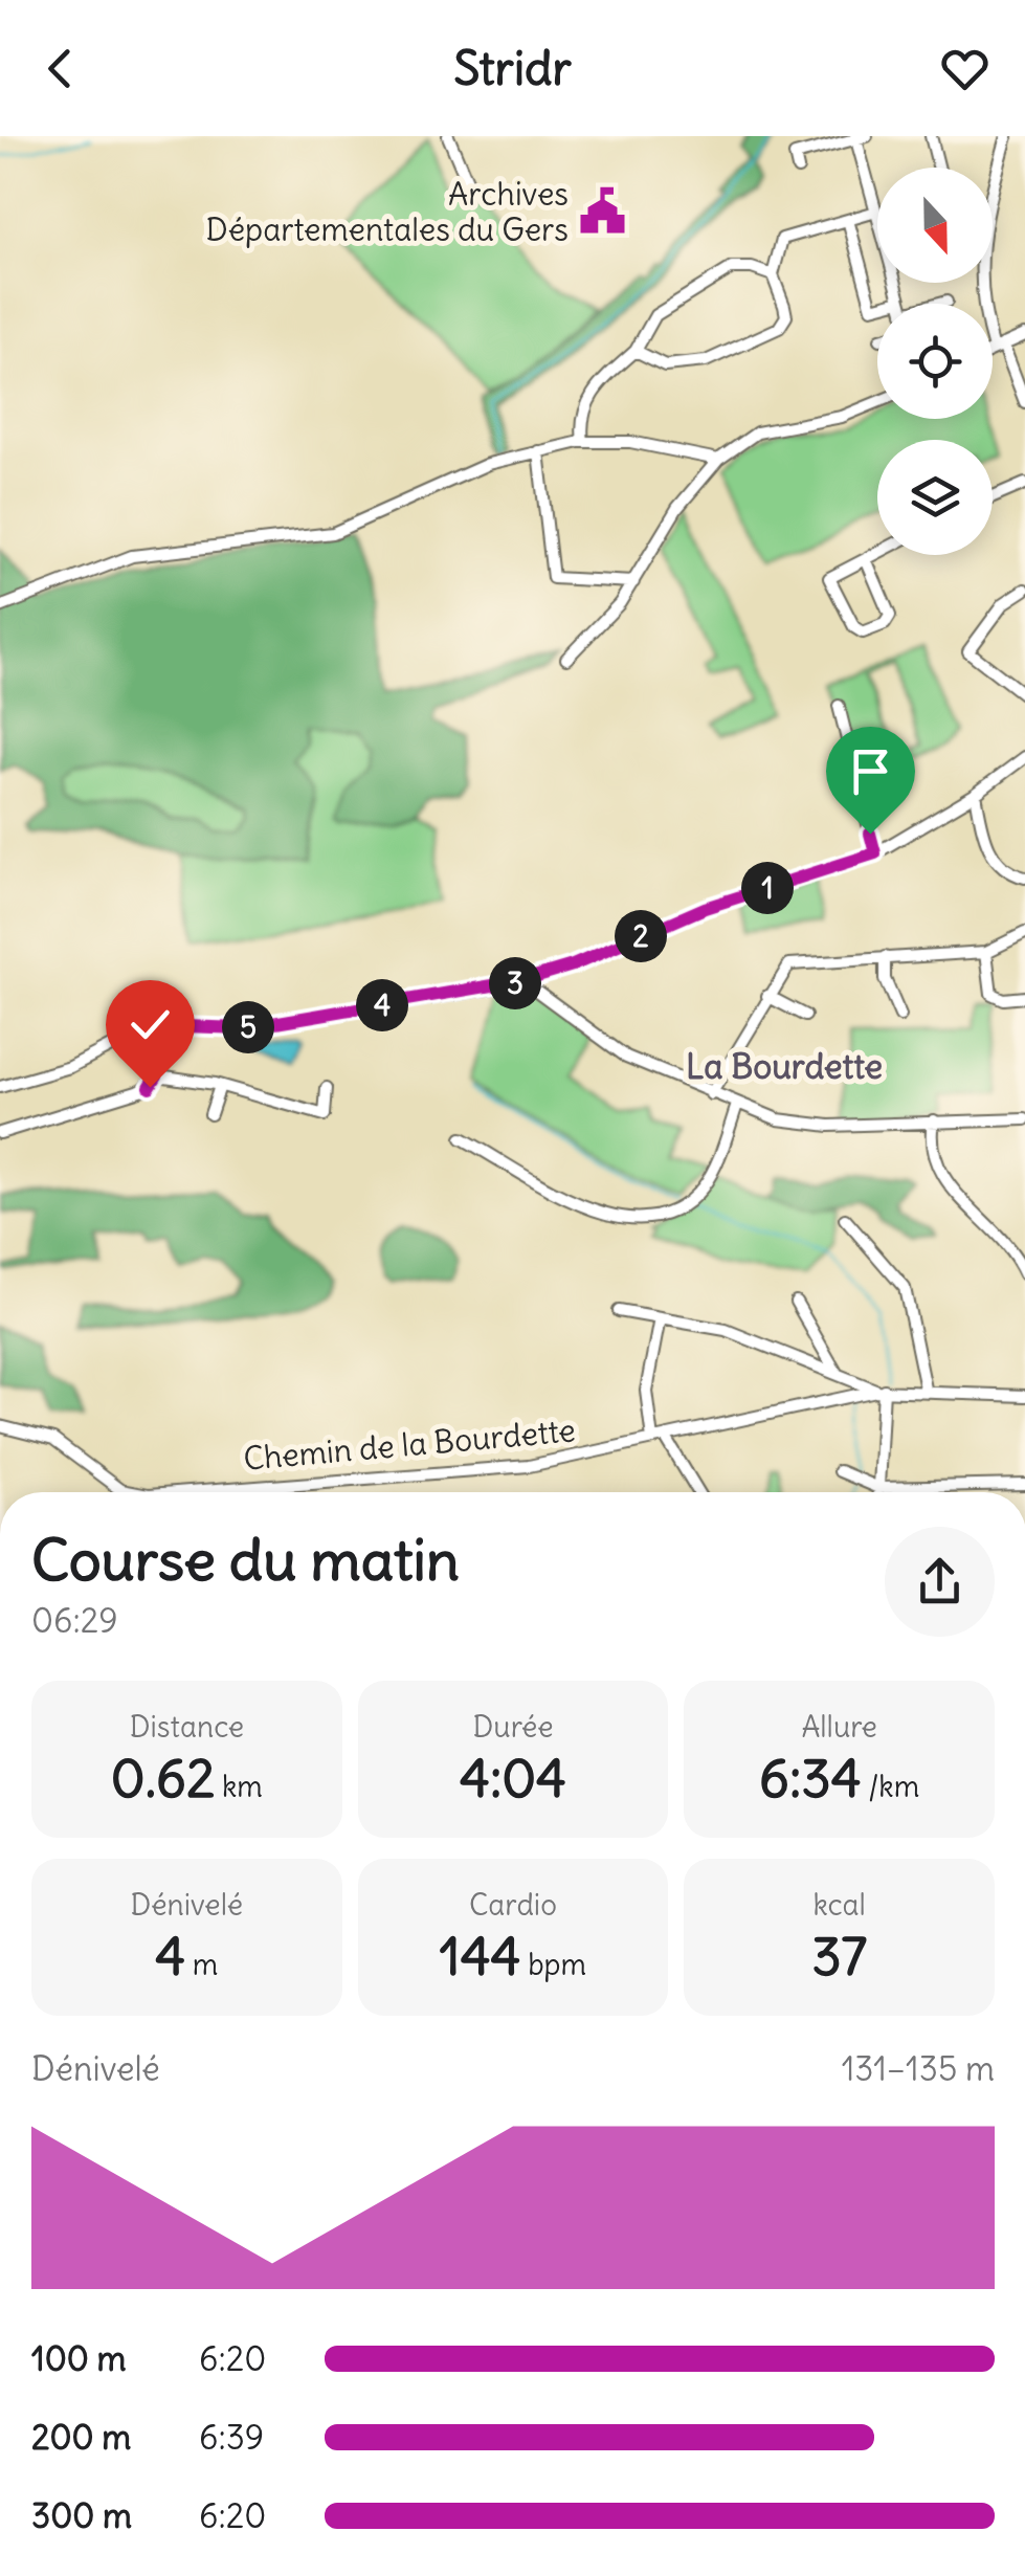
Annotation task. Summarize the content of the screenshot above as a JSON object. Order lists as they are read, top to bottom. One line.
{"streets":{"street":["Chemin de la Bourdette"]},"districts":["La Bourdette"],"places":{"public building":["Archives Départementales du Gers"]},"north":"bottom","page":{"header":"Stridr","pins":["1","2","3","4","5"],"heading":["Course du matin","06:29"],"stats":[["Distance","0.62 km"],["Durée","4:04"],["Allure","6:34 /km"],["Dénivelé","4 m"],["Cardio","144 bpm"],["kcal","37"]],"chart":["Dénivelé","131–135 m"],"list":[{"name":"100 m","note":"6:20"},{"name":"200 m","note":"6:39"},{"name":"300 m","note":"6:20"}]}}
